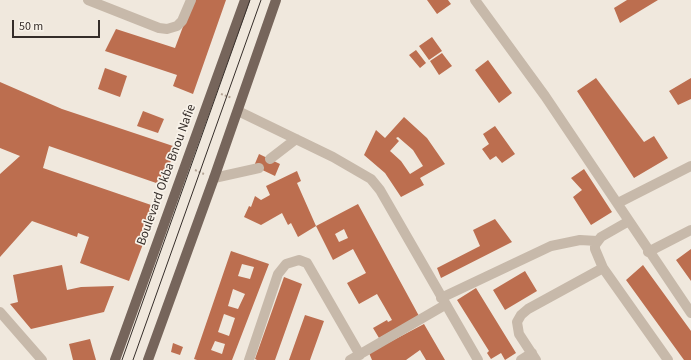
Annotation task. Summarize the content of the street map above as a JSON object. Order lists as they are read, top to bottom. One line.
{"streets":{"main road":["Boulevard Okba Bnou Nafie"]},"scale_bar":"50 m"}
